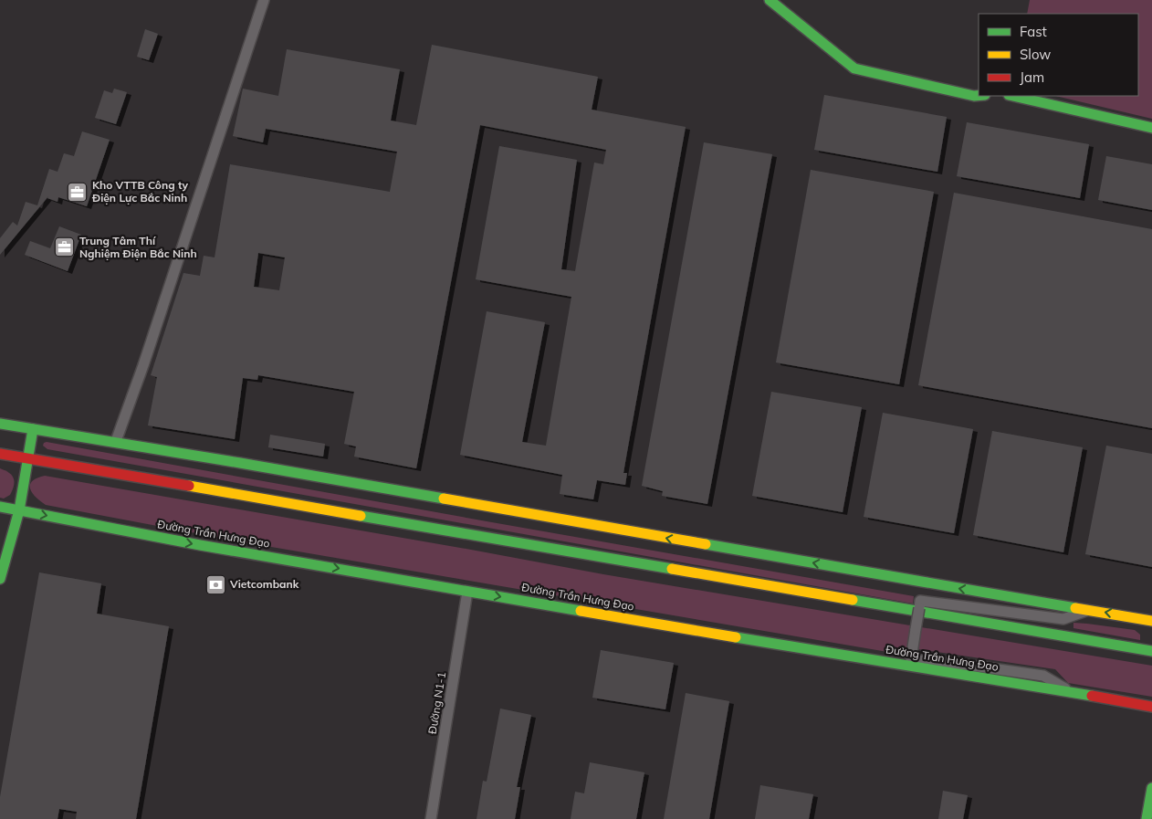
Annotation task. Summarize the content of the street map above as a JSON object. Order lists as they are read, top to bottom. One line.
{"streets":{"main road":["Đường Trần Hưng Đạo"],"street":["Đường N1-1"]},"crossings":[["Đường Trần Hưng Đạo","Đường N1-1"]],"places":{"office":["Kho VTTB Công ty Điện Lực Bắc Ninh","Trung Tâm Thí Nghiệm Điện Bắc Ninh"],"bank":["Vietcombank"]},"legend":["Fast","Slow","Jam"]}
